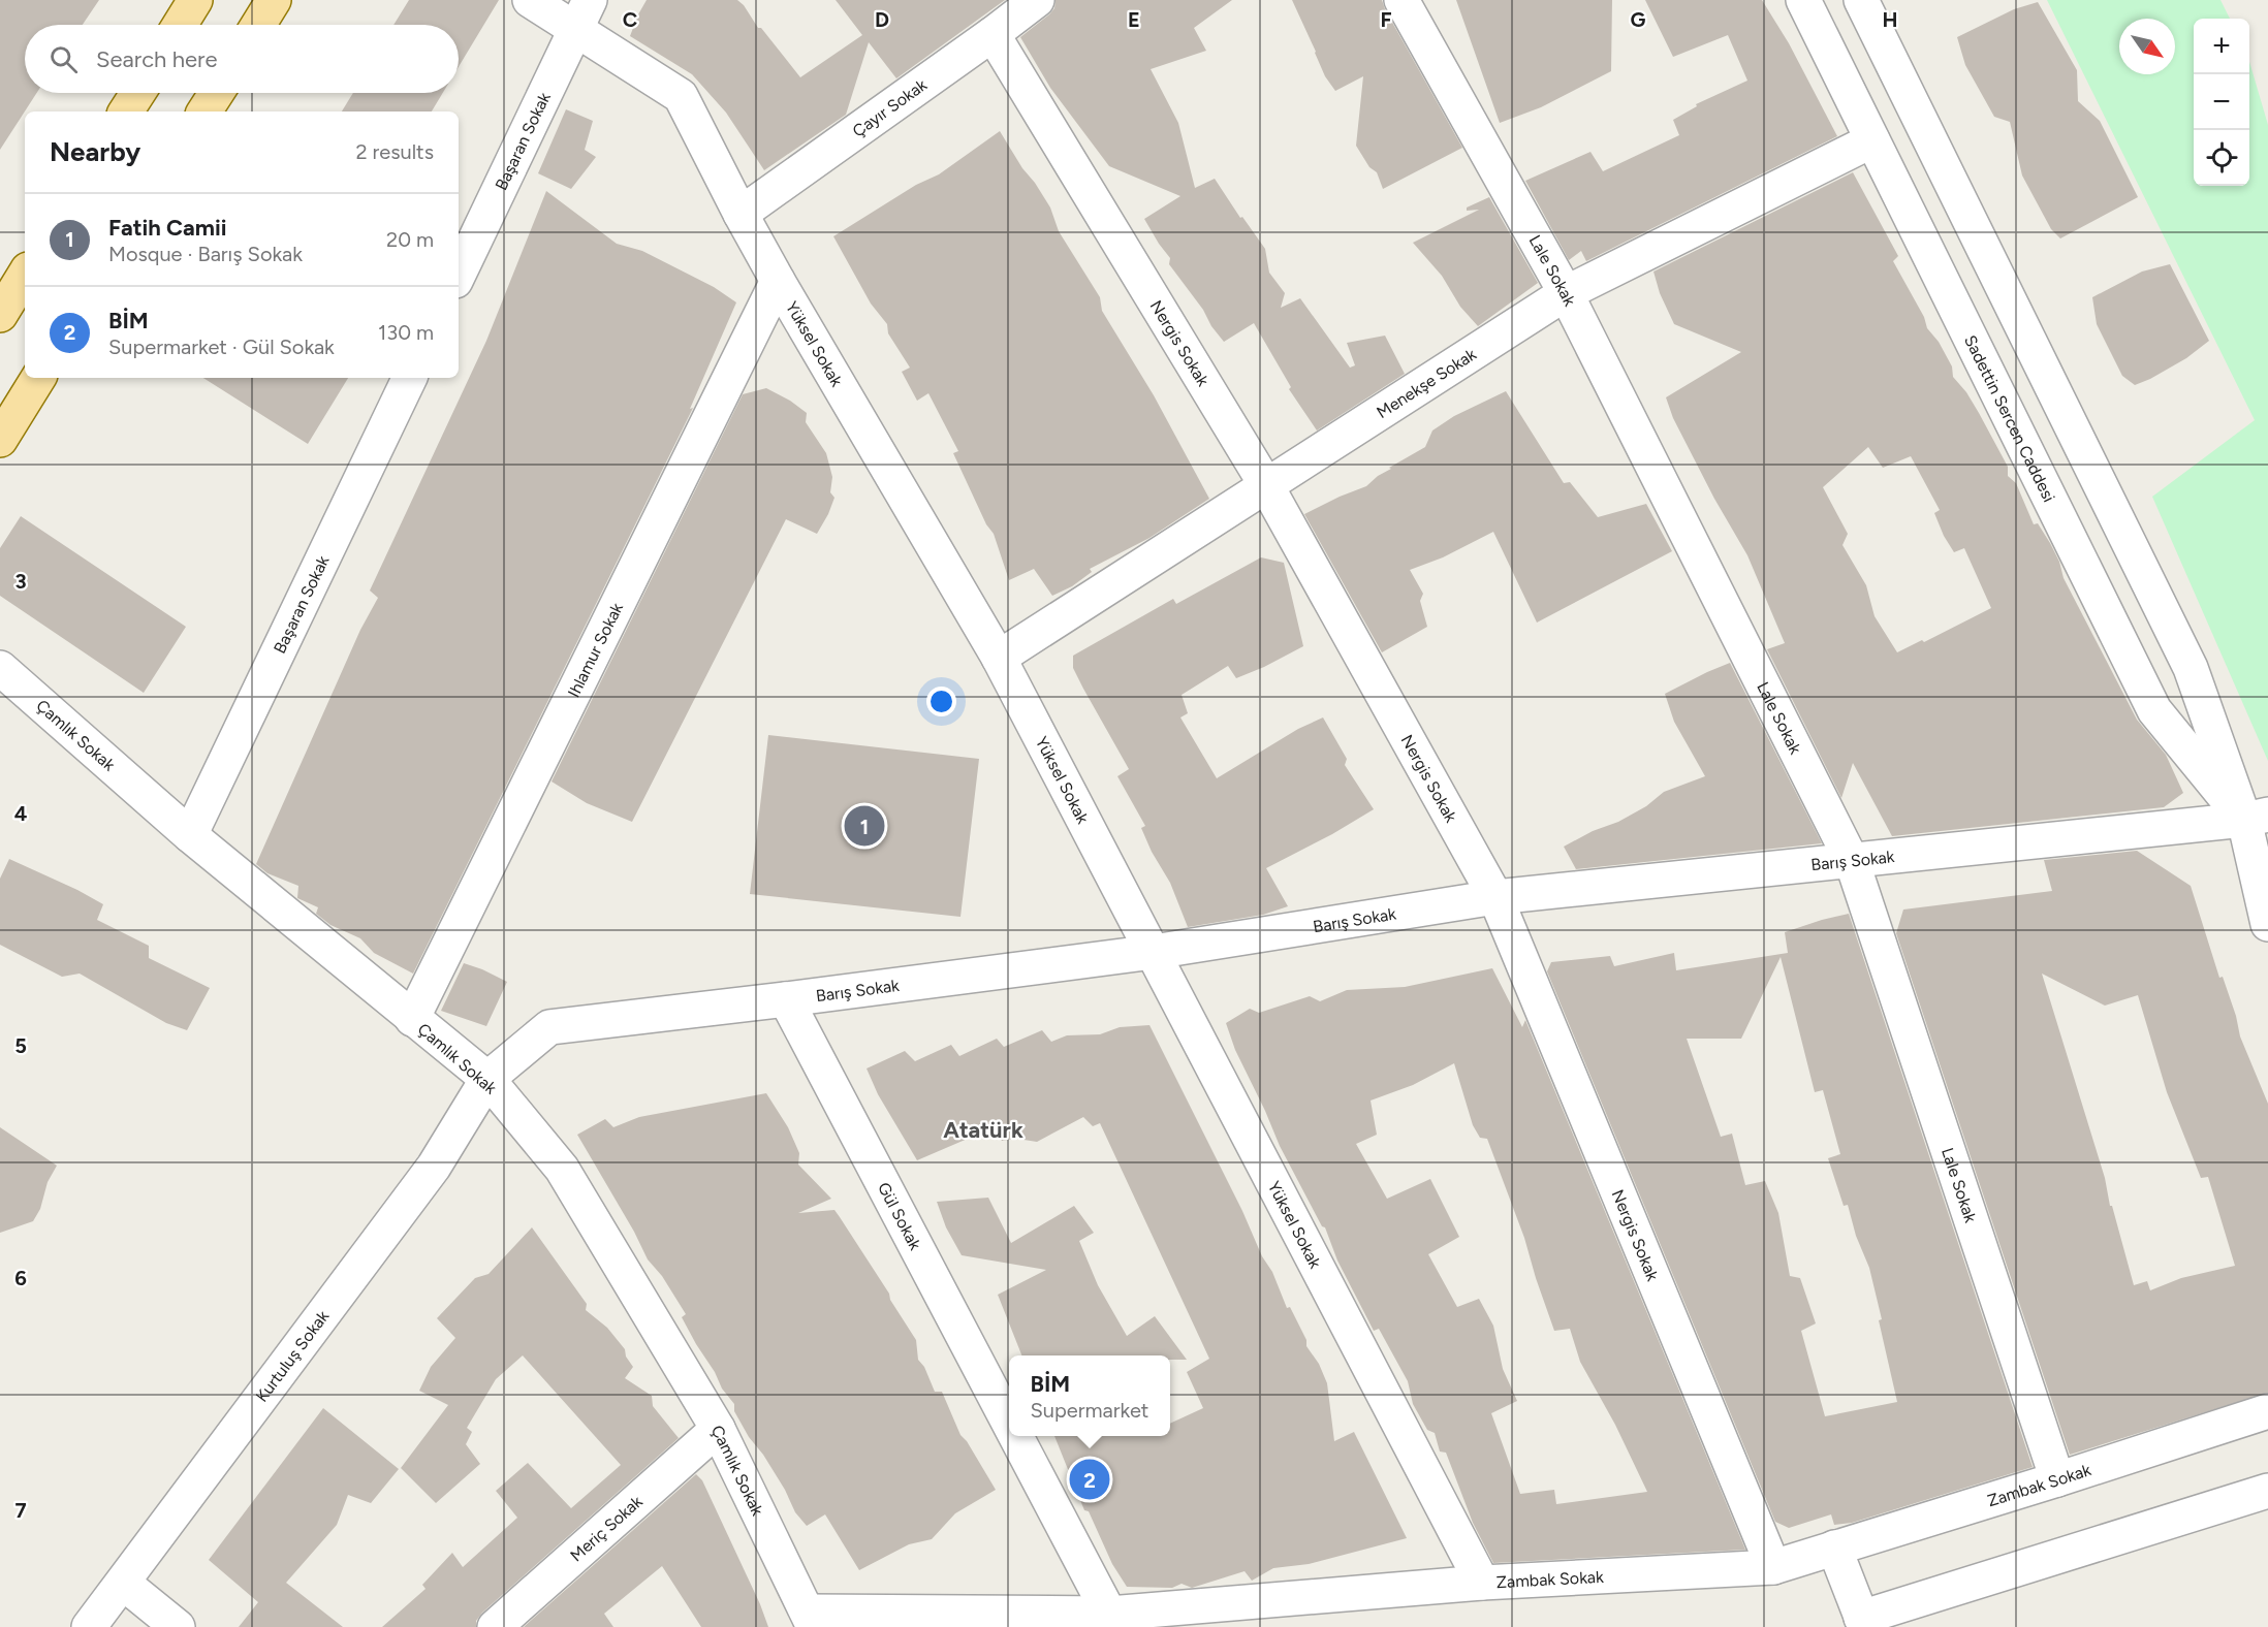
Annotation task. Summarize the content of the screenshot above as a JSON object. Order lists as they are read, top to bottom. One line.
{"streets":{"street":["Çayır Sokak","Başaran Sokak","Lale Sokak","Nergis Sokak","Yüksel Sokak","Menekşe Sokak","Sadettin Sercen Caddesi","Ihlamur Sokak","Çamlık Sokak","Barış Sokak","Gül Sokak","Kurtuluş Sokak","Zambak Sokak","Meriç Sokak"]},"crossings":[["Çayır Sokak","Nergis Sokak"],["Çayır Sokak","Yüksel Sokak"],["Başaran Sokak","Yüksel Sokak"],["Başaran Sokak","Çamlık Sokak"],["Lale Sokak","Menekşe Sokak"],["Lale Sokak","Barış Sokak"],["Lale Sokak","Zambak Sokak"],["Nergis Sokak","Menekşe Sokak"],["Nergis Sokak","Barış Sokak"],["Nergis Sokak","Zambak Sokak"],["Yüksel Sokak","Menekşe Sokak"],["Yüksel Sokak","Ihlamur Sokak"],["Yüksel Sokak","Barış Sokak"],["Yüksel Sokak","Zambak Sokak"],["Menekşe Sokak","Sadettin Sercen Caddesi"],["Sadettin Sercen Caddesi","Barış Sokak"],["Ihlamur Sokak","Çamlık Sokak"],["Çamlık Sokak","Barış Sokak"],["Çamlık Sokak","Kurtuluş Sokak"],["Çamlık Sokak","Zambak Sokak"],["Çamlık Sokak","Meriç Sokak"],["Barış Sokak","Gül Sokak"],["Barış Sokak","Kurtuluş Sokak"],["Gül Sokak","Zambak Sokak"]],"districts":["Atatürk"],"north":"bottom right","page":{"map_buttons":["+","−"],"search":"Search here","heading":["Nearby","2 results"],"list":[{"mark":"1","name":"Fatih Camii","note":"Mosque · Barış Sokak","value":"20 m"},{"mark":"2","name":"BİM","note":"Supermarket · Gül Sokak","value":"130 m"}],"pins":["1","2"],"popup":["BİM","Supermarket"]},"grid":{"columns":["C","D","E","F","G","H"],"rows":["3","4","5","6","7"]}}
